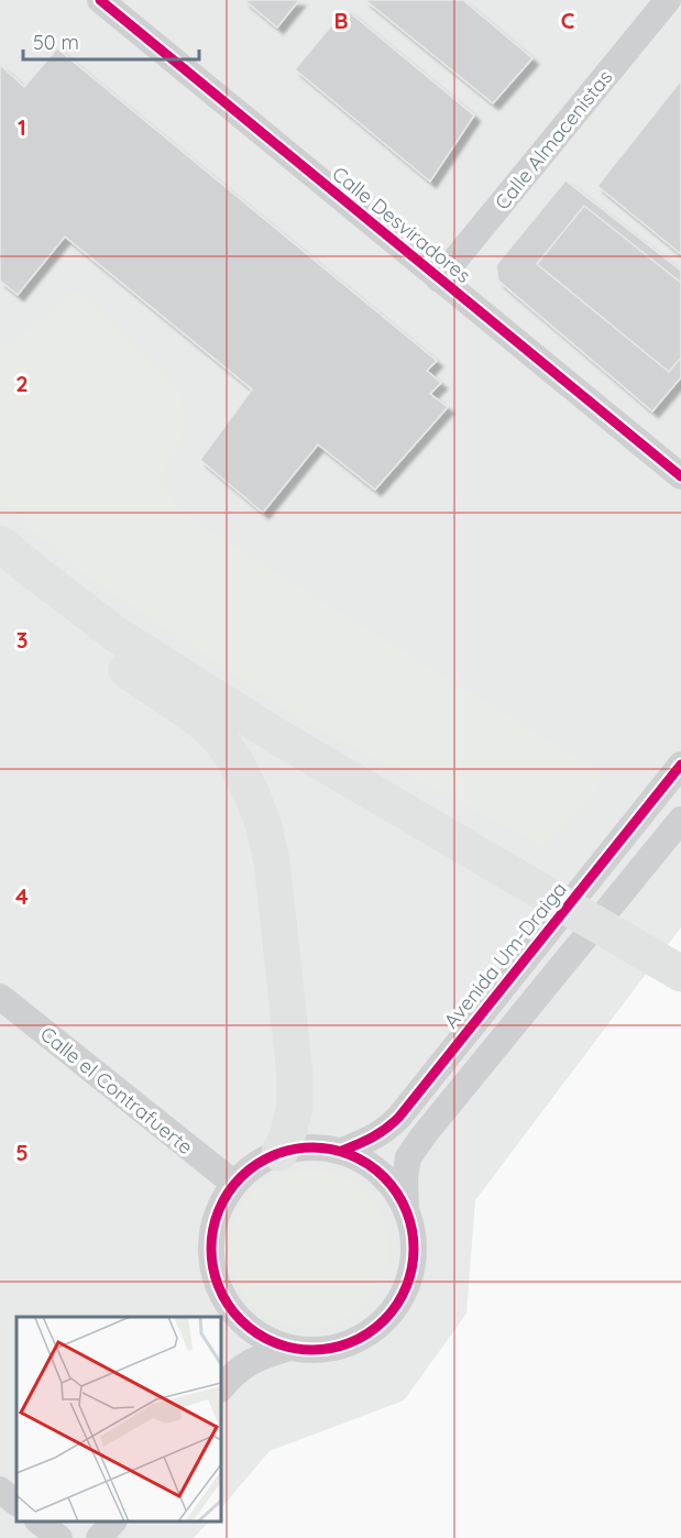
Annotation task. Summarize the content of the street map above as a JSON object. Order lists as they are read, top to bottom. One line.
{"streets":{"street":["Calle Almacenistas","Calle Desviradores","Avenida Um-Draiga","Calle el Contrafuerte"]},"crossings":[["Calle Almacenistas","Calle Desviradores"],["Avenida Um-Draiga","Calle el Contrafuerte"]],"scale_bar":"50 m","grid":{"columns":["B","C"],"rows":["1","2","3","4","5"]}}
